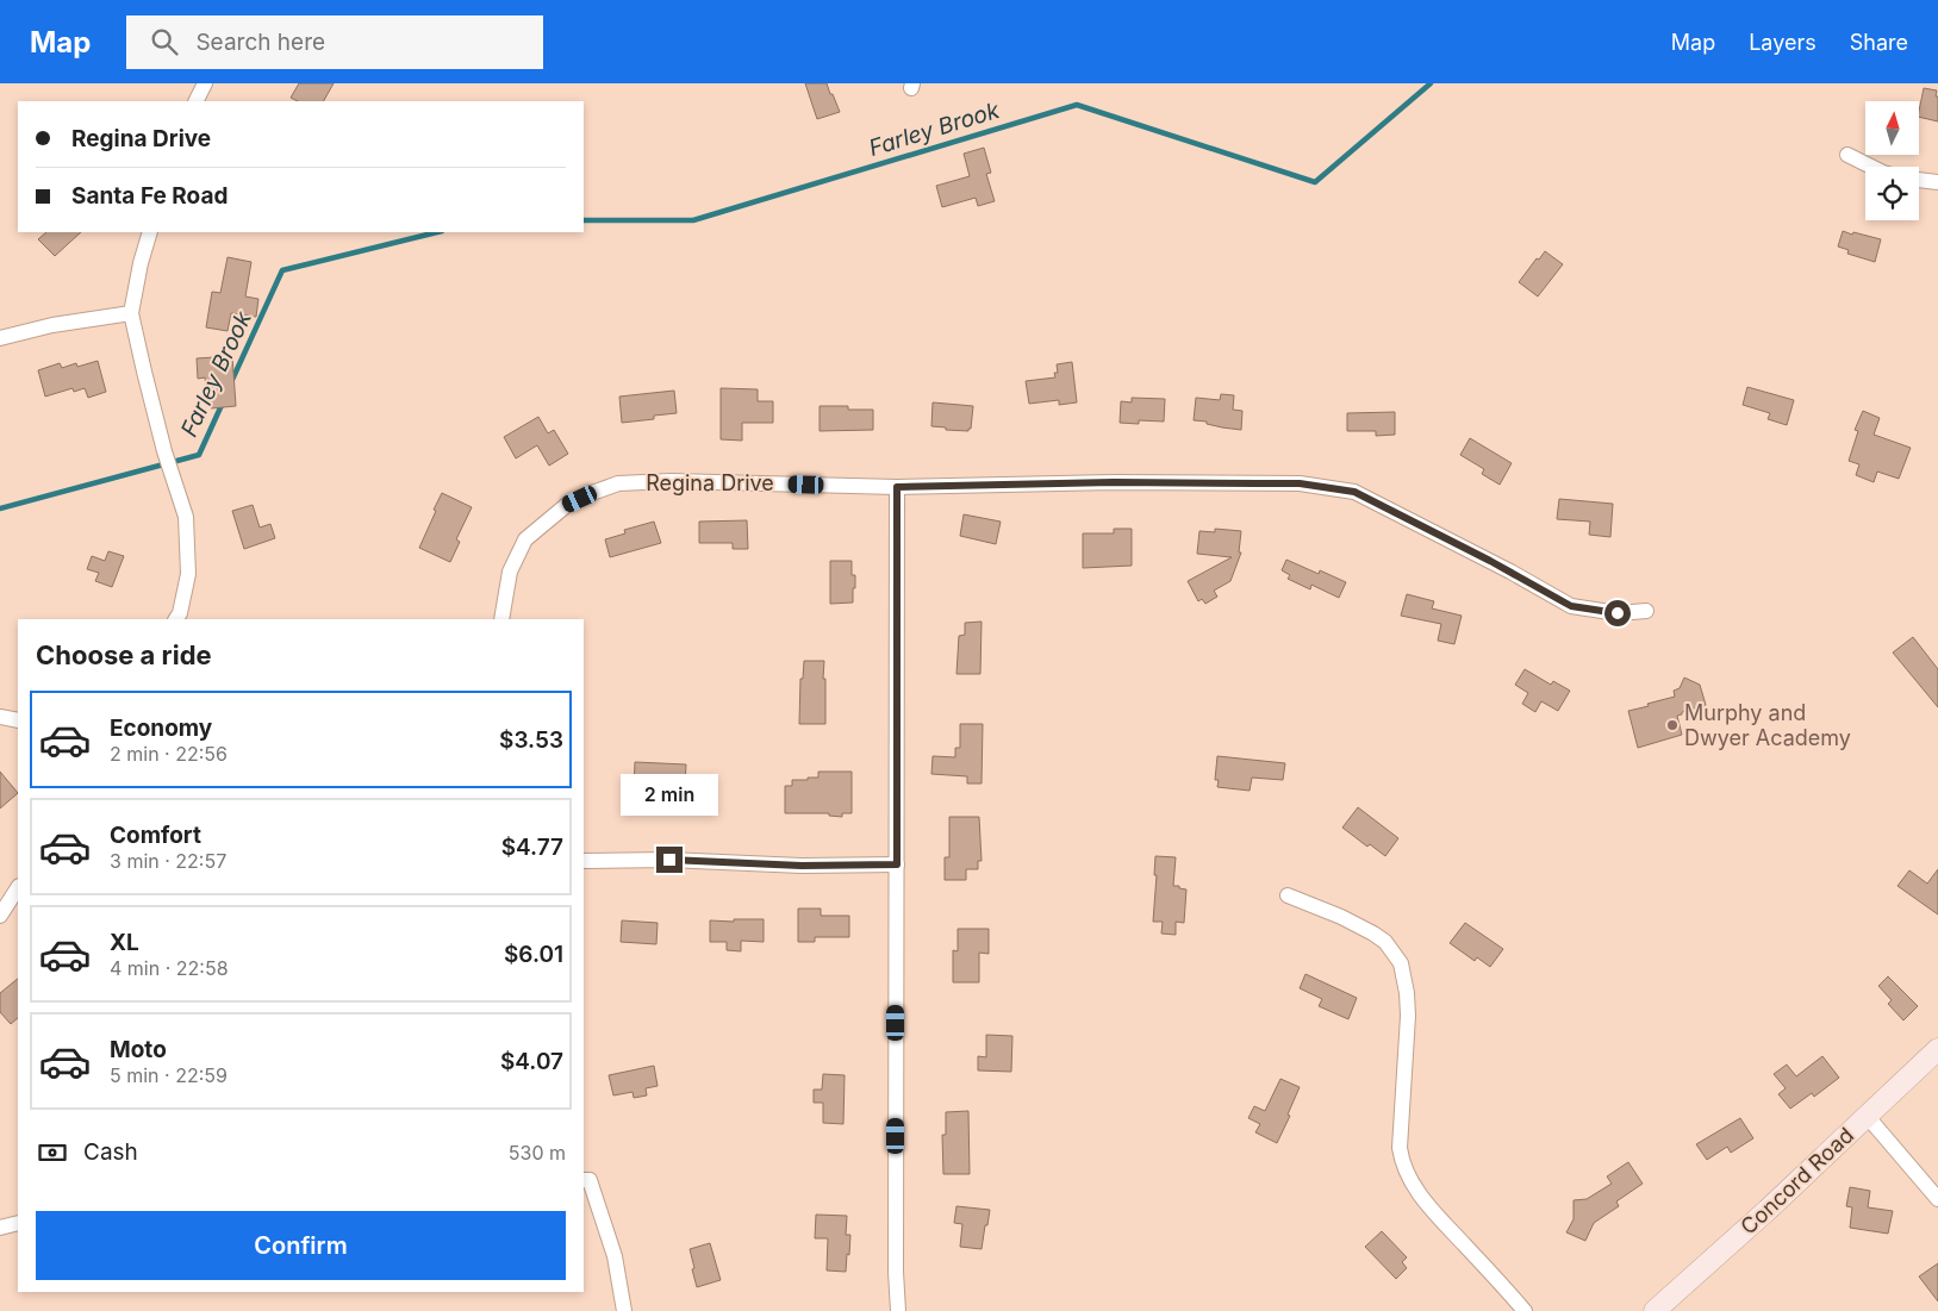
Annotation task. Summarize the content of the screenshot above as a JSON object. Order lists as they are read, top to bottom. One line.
{"streets":{"main road":["Concord Road"],"street":["Regina Drive"]},"water":["Farley Brook"],"places":["Murphy and Dwyer Academy"],"north":"top","page":{"header":"Map","search":"Search here","nav":["Map","Layers","Share"],"banner":["Regina Drive","Santa Fe Road"],"heading":"Choose a ride","list":[{"name":"Economy","note":"2 min · 22:56","value":"$3.53"},{"name":"Comfort","note":"3 min · 22:57","value":"$4.77"},{"name":"XL","note":"4 min · 22:58","value":"$6.01"},{"name":"Moto","note":"5 min · 22:59","value":"$4.07"}],"bubble":"2 min","pay":["Cash","530 m"],"buttons":"Confirm"}}
